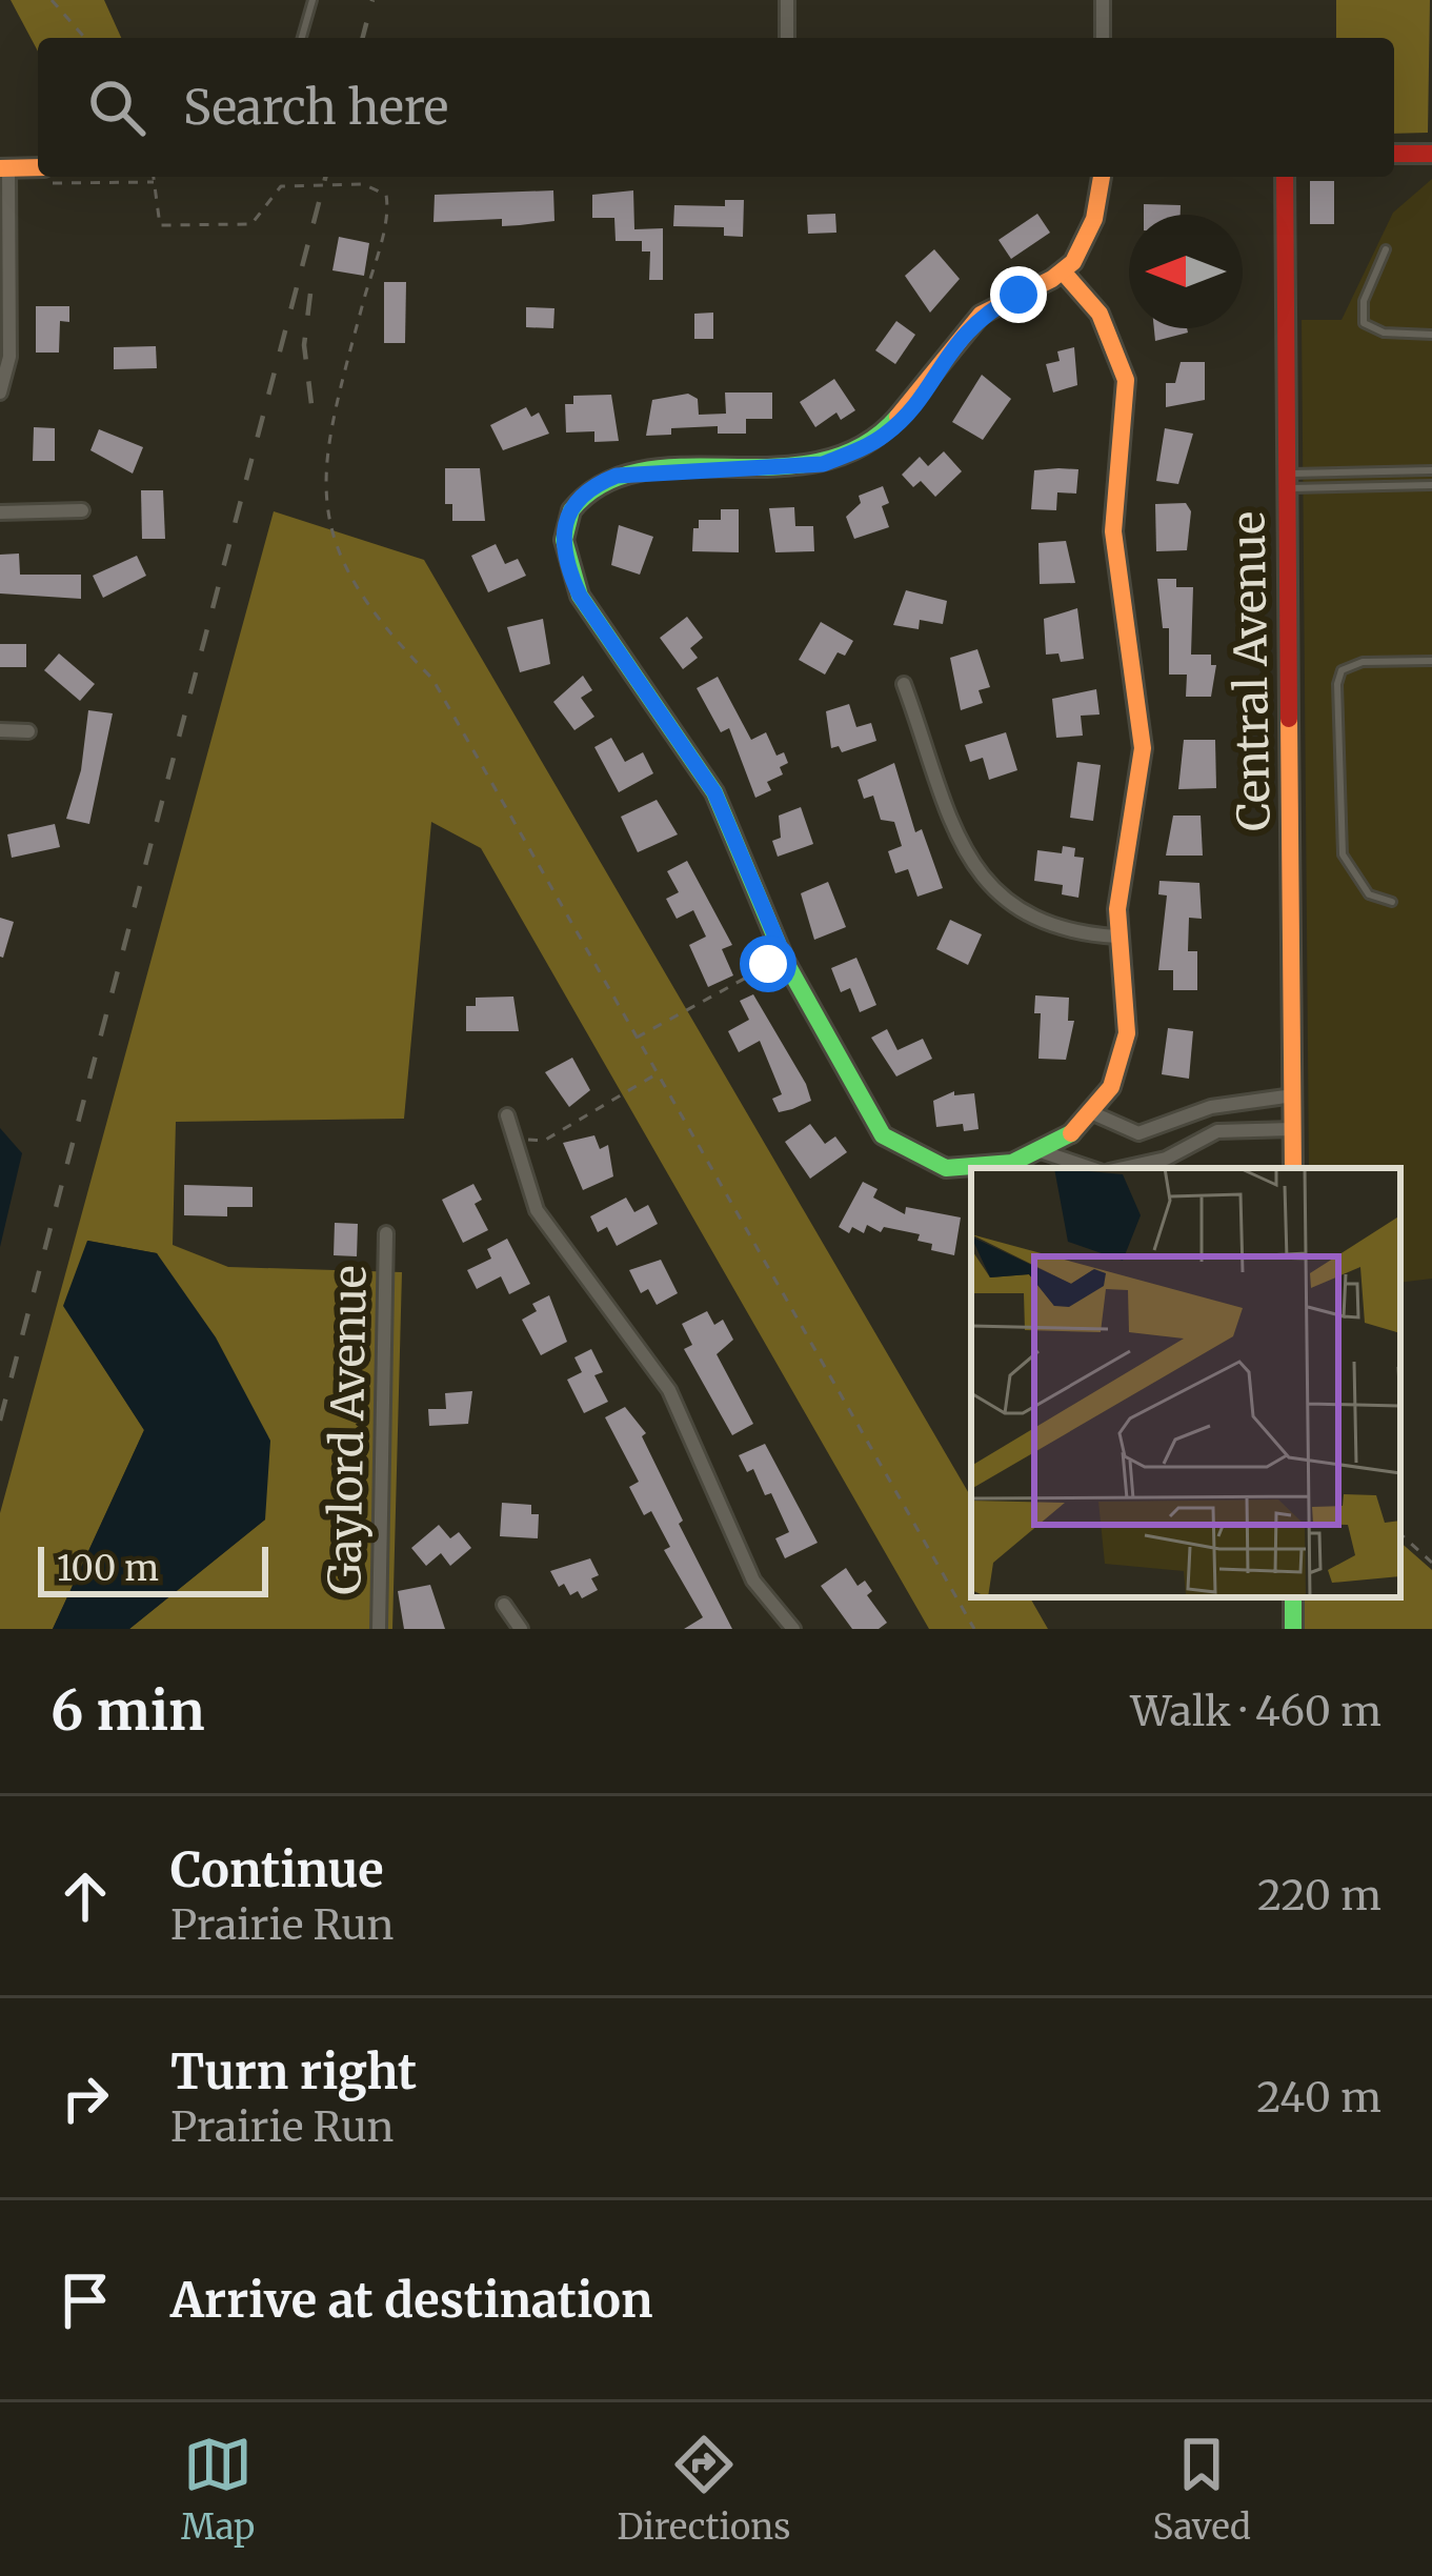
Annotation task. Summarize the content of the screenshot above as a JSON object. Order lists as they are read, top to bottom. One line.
{"streets":{"street":["Central Avenue","Gaylord Avenue"]},"scale_bar":"100 m","north":"left","page":{"search":"Search here","scale":"100 m","heading":["6 min","Walk · 460 m"],"list":[["Continue","Prairie Run","220 m"],["Turn right","Prairie Run","240 m"],"Arrive at destination"],"nav":["Map","Directions","Saved"]}}
